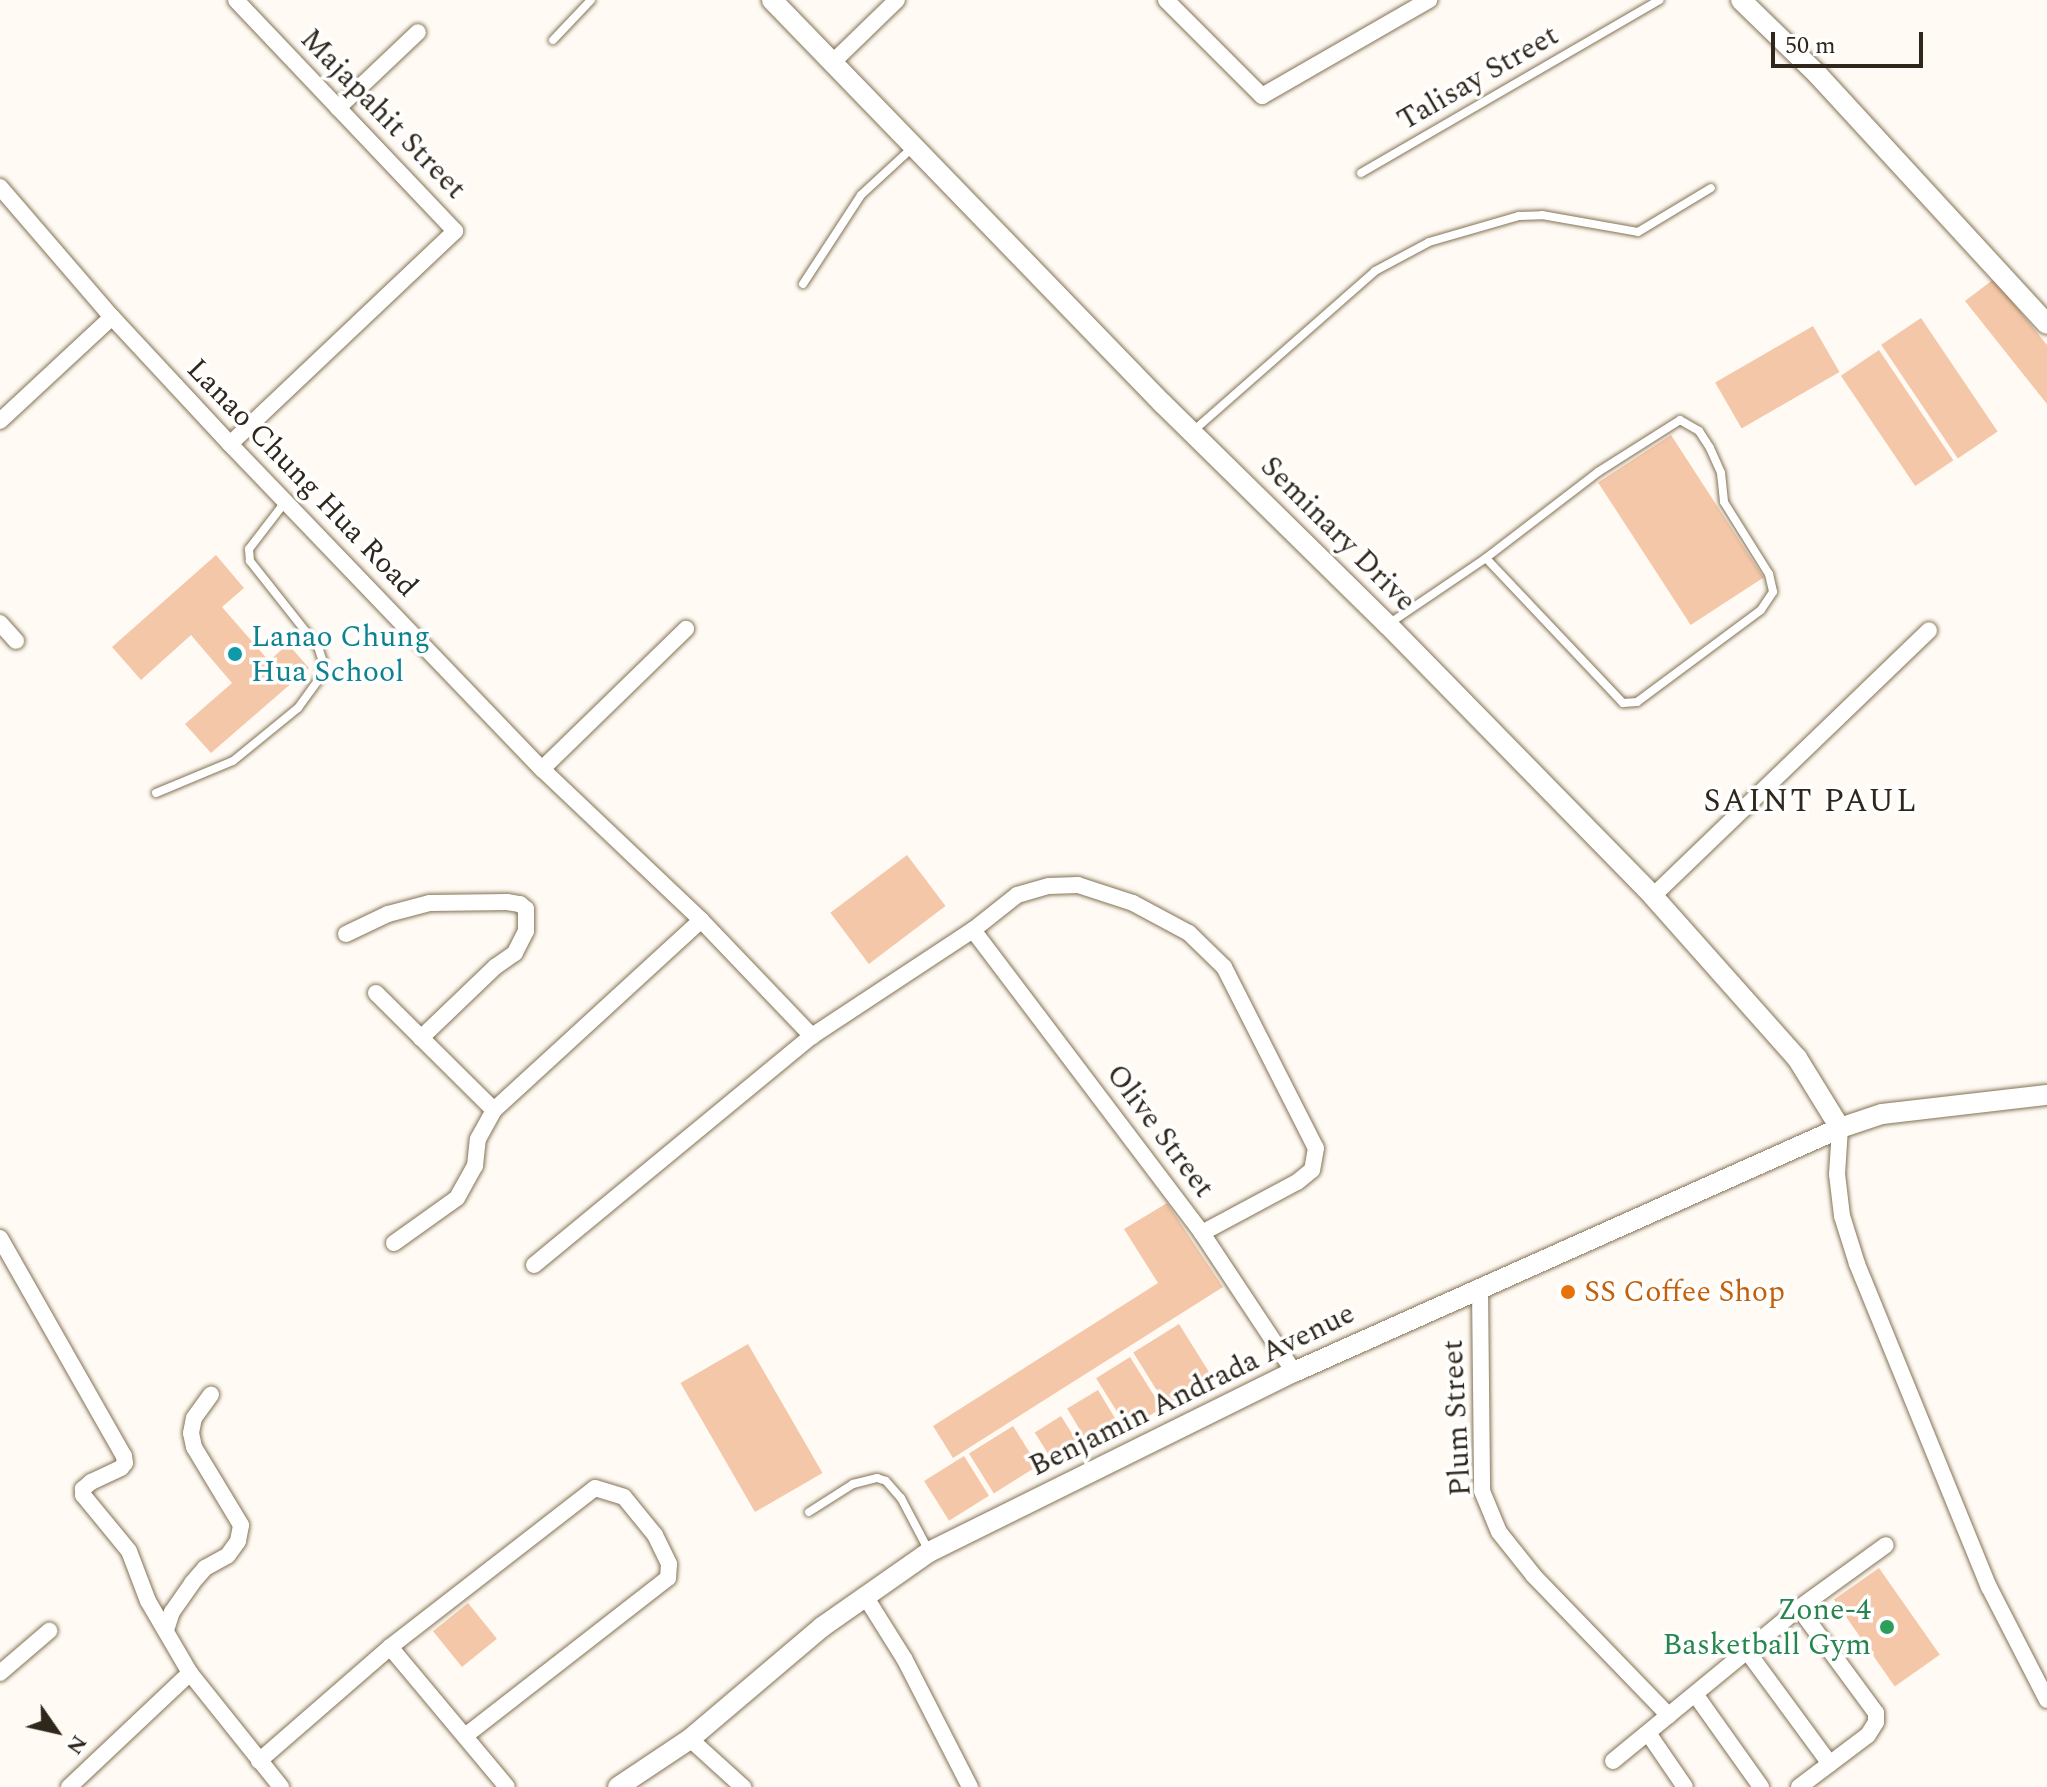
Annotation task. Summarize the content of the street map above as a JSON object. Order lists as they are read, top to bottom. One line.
{"streets":{"street":["Majapahit Street","Lanao Chung Hua Road","Seminary Drive","Olive Street","Benjamin Andrada Avenue","Plum Street"],"lane":["Talisay Street"]},"crossings":[["Majapahit Street","Lanao Chung Hua Road"],["Seminary Drive","Benjamin Andrada Avenue"],["Olive Street","Benjamin Andrada Avenue"],["Benjamin Andrada Avenue","Plum Street"]],"districts":["SAINT PAUL"],"places":["Lanao Chung Hua School","SS Coffee Shop","Zone-4 Basketball Gym"],"scale_bar":"50 m","north":"bottom right"}
